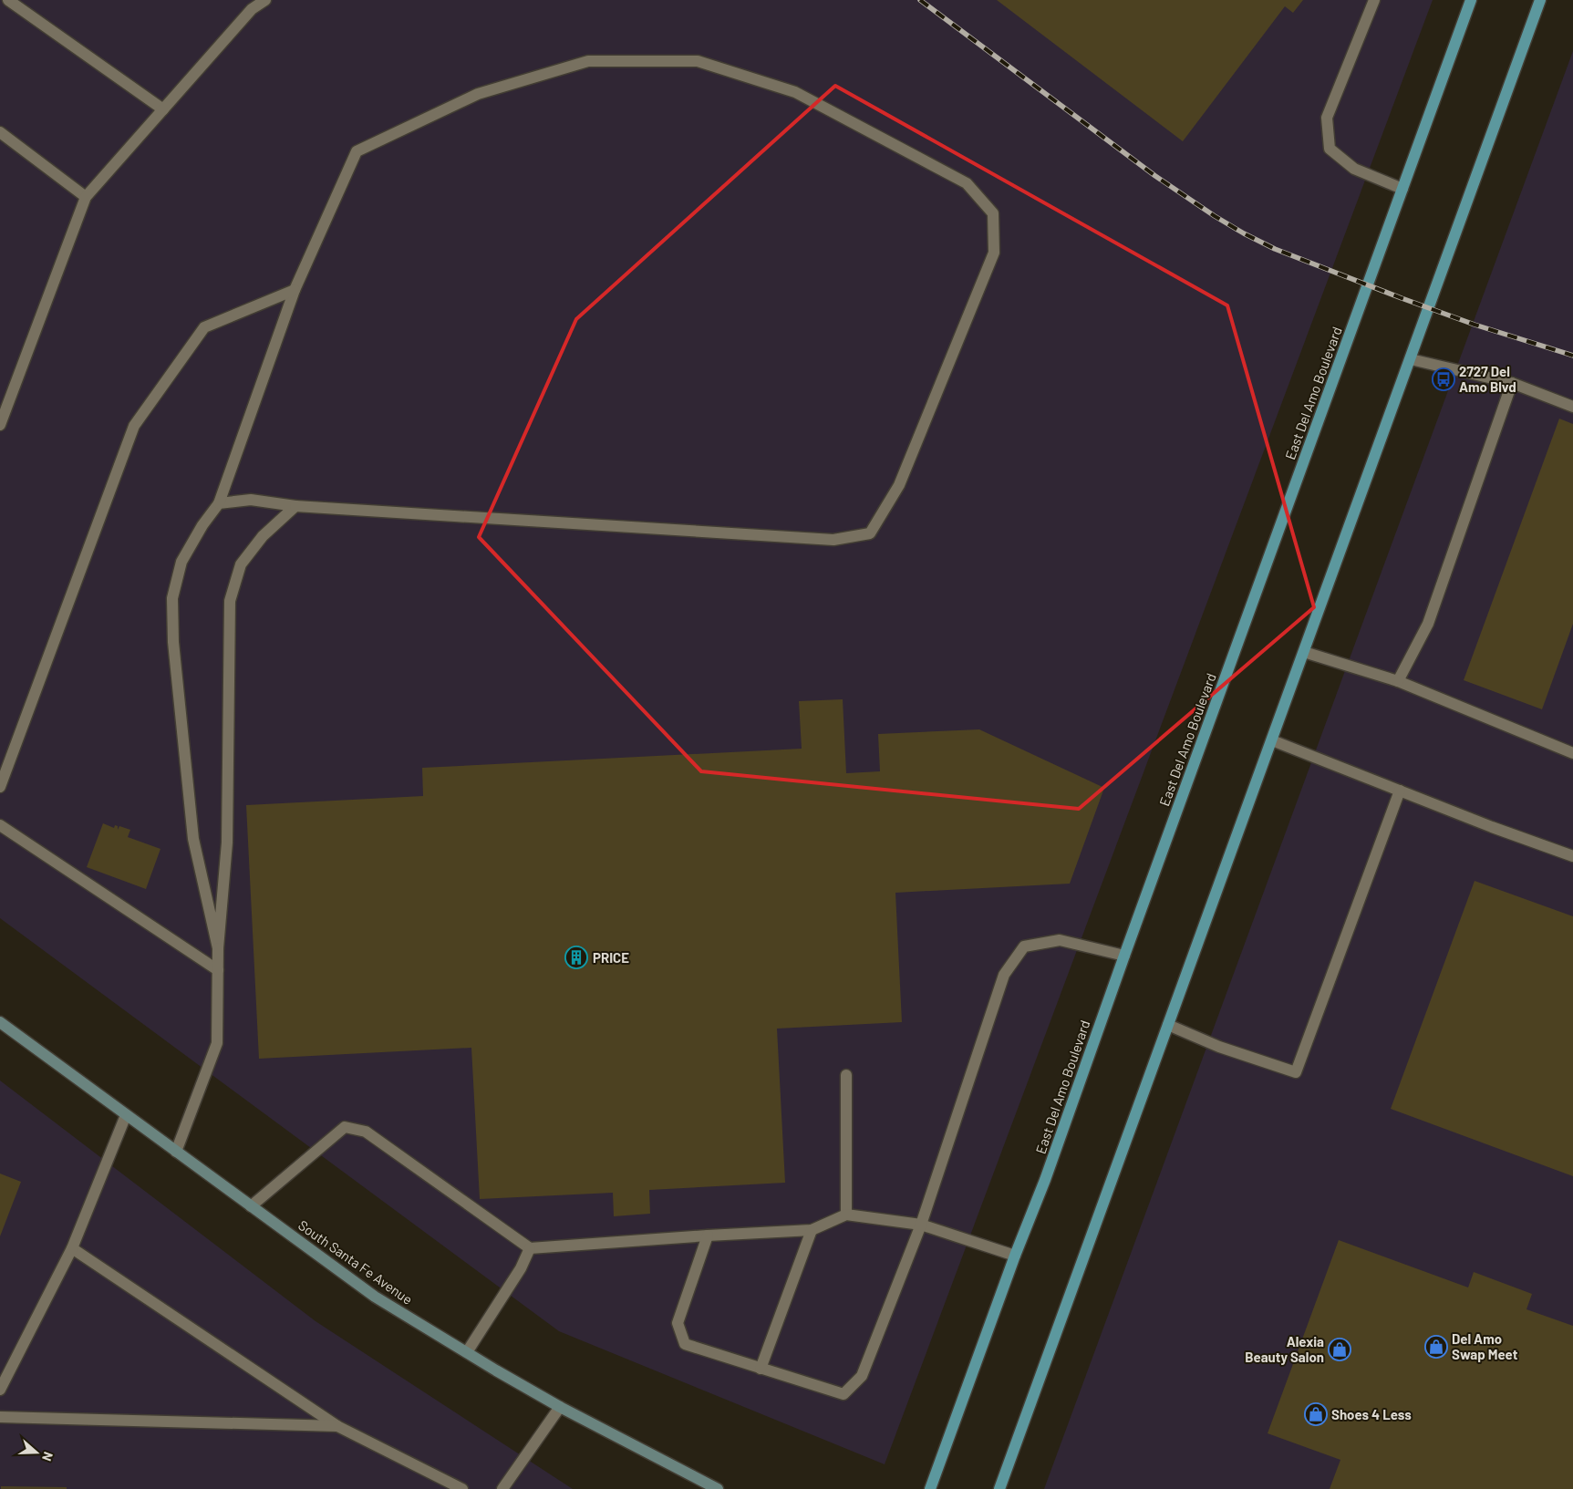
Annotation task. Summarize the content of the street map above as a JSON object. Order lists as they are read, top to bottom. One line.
{"streets":{"main road":["East Del Amo Boulevard","South Santa Fe Avenue"]},"places":{"bus stop":["2727 Del Amo Blvd"],"building":["PRICE"],"shop":["Del Amo Swap Meet","Alexia Beauty Salon","Shoes 4 Less"]},"north":"right"}
